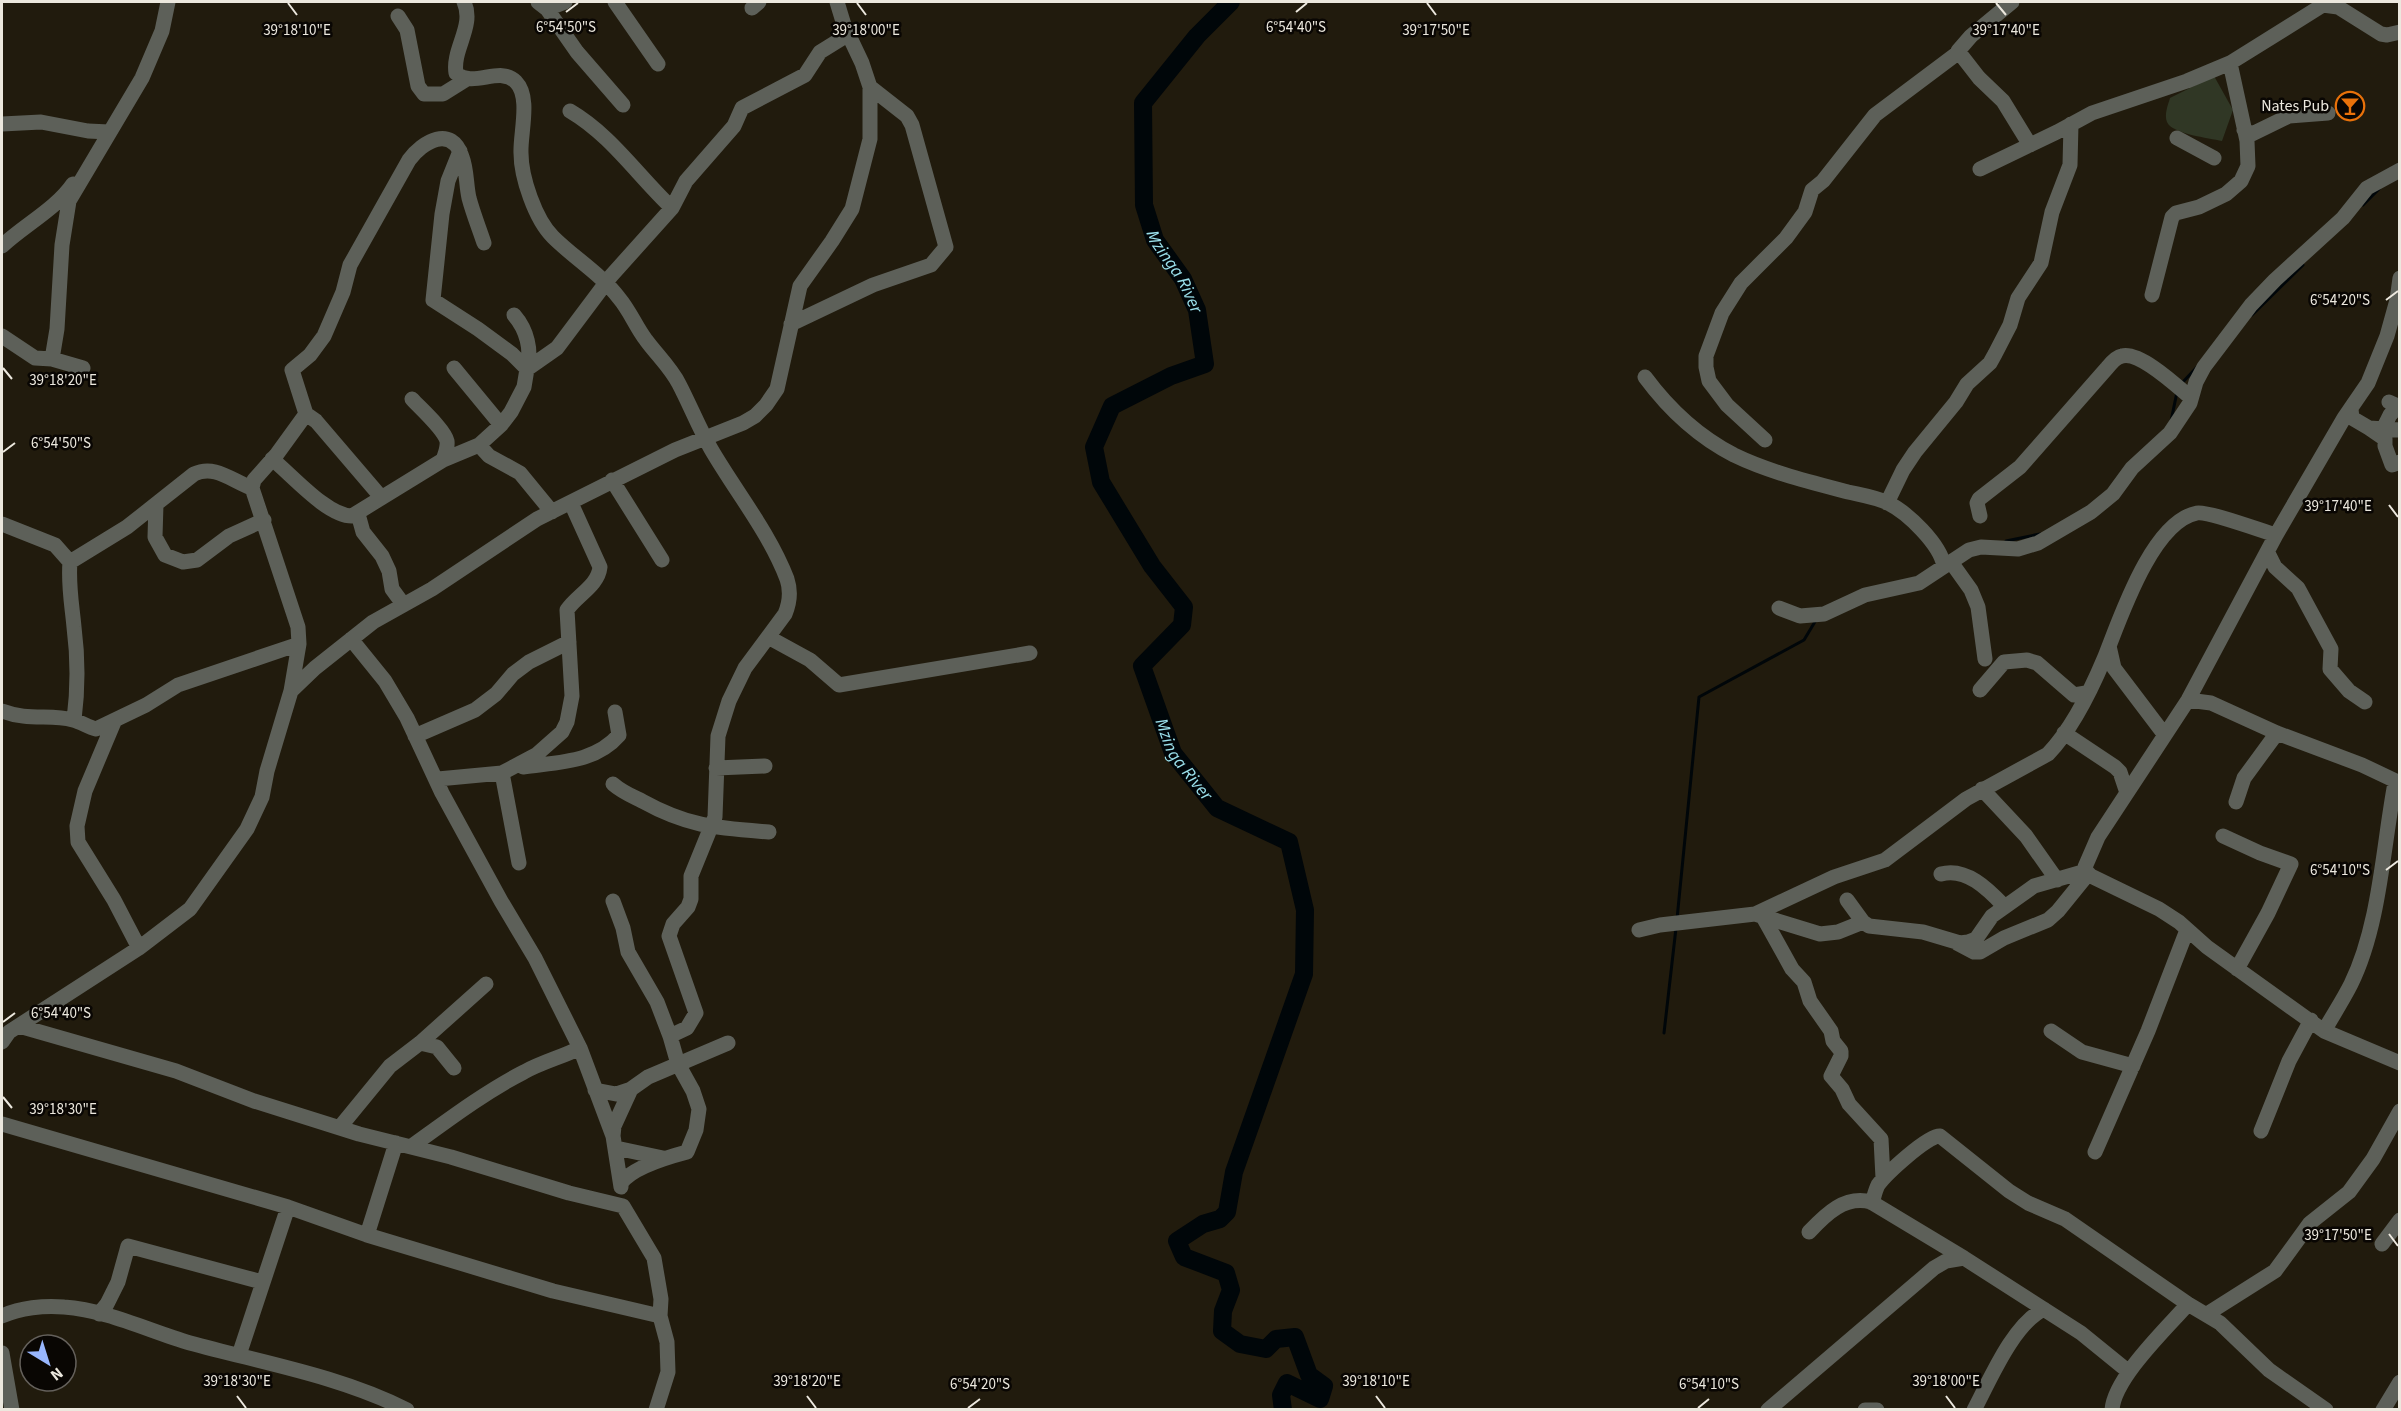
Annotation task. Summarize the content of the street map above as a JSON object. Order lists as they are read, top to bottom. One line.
{"water":["Mzinga River"],"places":{"bar":["Nates Pub"]},"north":"bottom right","coordinates":["6°54'50\"S","6°54'40\"S","39°18'10\"E","39°18'00\"E","39°17'50\"E","39°17'40\"E","6°54'20\"S","39°18'20\"E","6°54'10\"S","39°18'30\"E"]}
